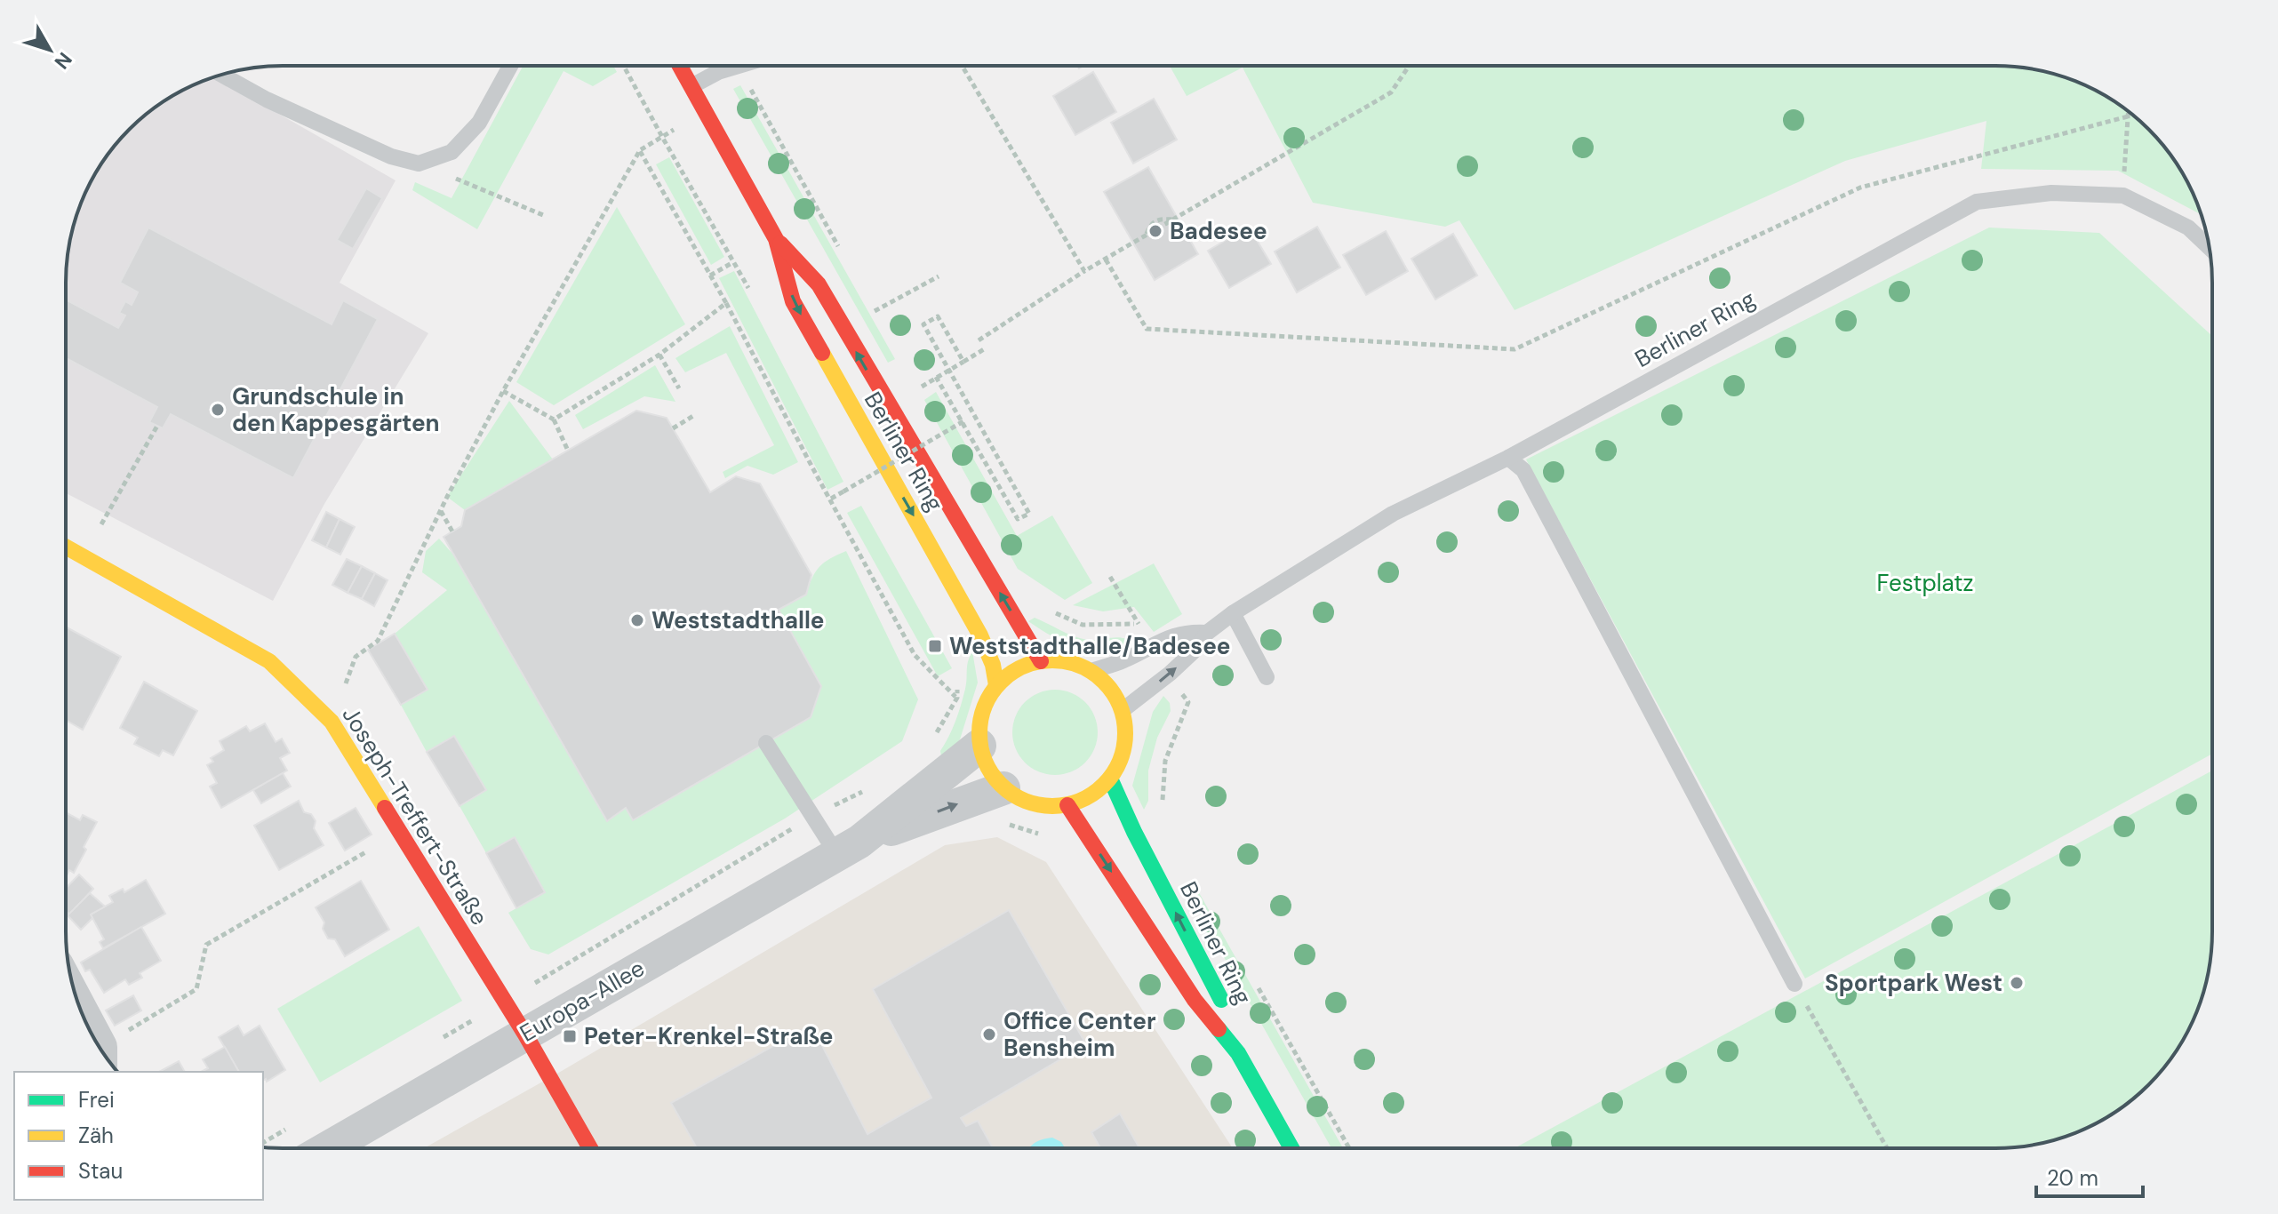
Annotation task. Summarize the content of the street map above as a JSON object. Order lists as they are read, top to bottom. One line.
{"streets":{"street":["Berliner Ring","Joseph-Treffert-Straße","Europa-Allee"]},"crossings":[["Berliner Ring","Europa-Allee"],["Joseph-Treffert-Straße","Europa-Allee"]],"parks":["Festplatz"],"places":{"other":["Badesee","Grundschule in den Kappesgärten","Weststadthalle","Sportpark West","Office Center Bensheim"],"transit":["Weststadthalle/Badesee","Peter-Krenkel-Straße"]},"legend":["Frei","Zäh","Stau"],"scale_bar":"20 m","north":"bottom right"}
